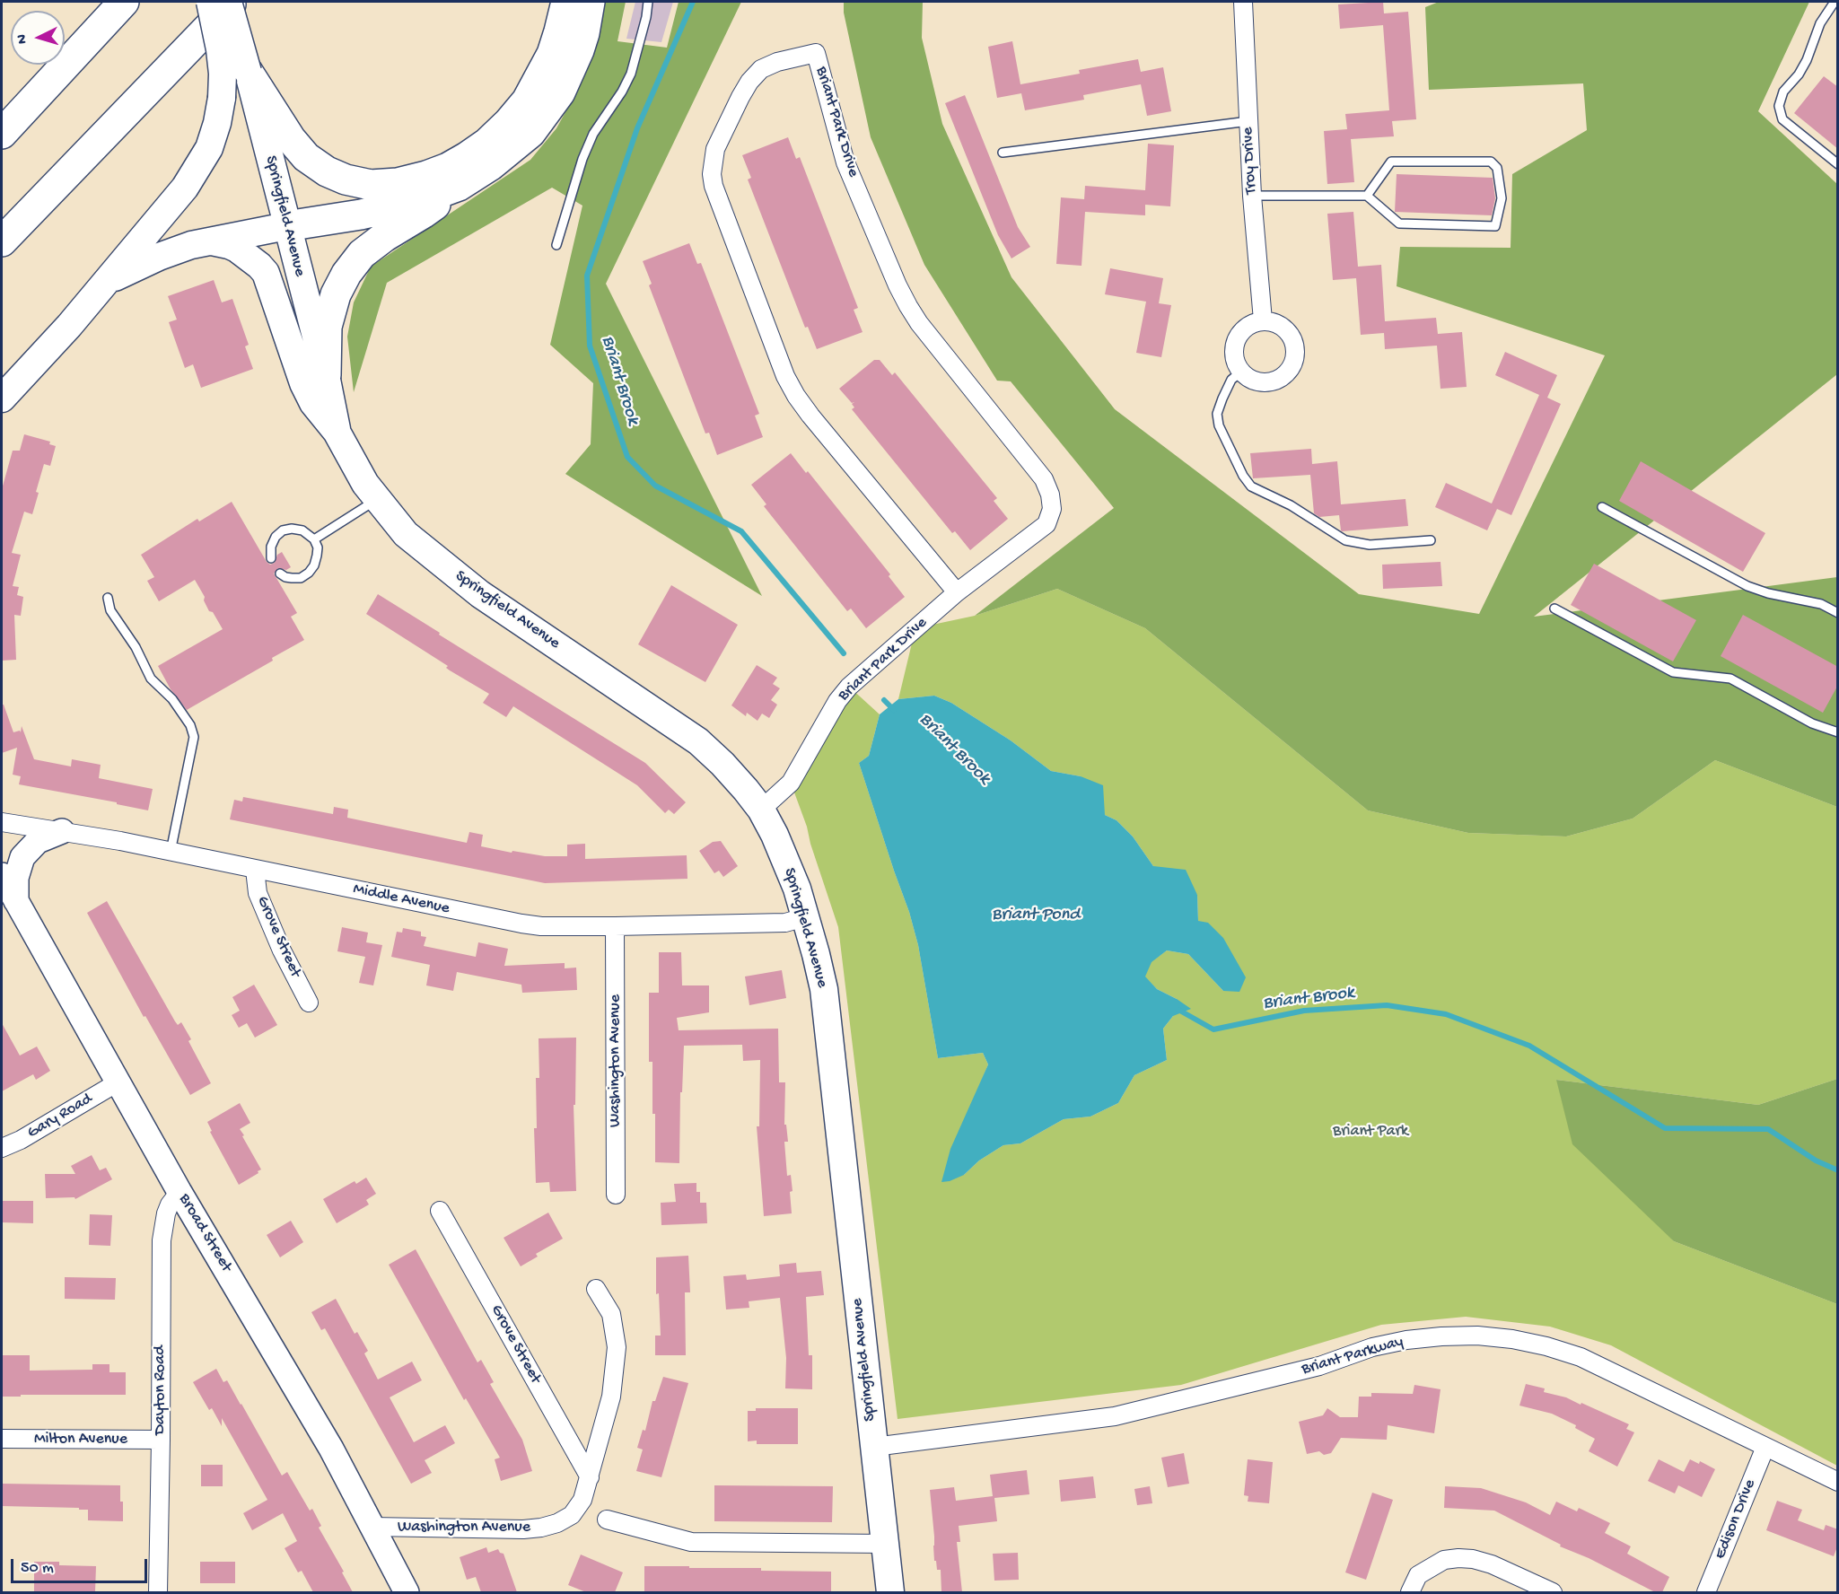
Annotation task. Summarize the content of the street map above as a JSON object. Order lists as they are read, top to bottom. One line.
{"streets":{"main road":["Springfield Avenue","Broad Street"],"street":["Briant Park Drive","Troy Drive","Middle Avenue","Grove Street","Washington Avenue","Gary Road","Briant Parkway","Dayton Road","Milton Avenue","Edison Drive"]},"crossings":[["Briant Park Drive","Springfield Avenue"],["Springfield Avenue","Middle Avenue"],["Springfield Avenue","Briant Parkway"],["Middle Avenue","Grove Street"],["Middle Avenue","Washington Avenue"],["Grove Street","Washington Avenue"],["Washington Avenue","Broad Street"],["Gary Road","Broad Street"],["Broad Street","Dayton Road"],["Briant Parkway","Edison Drive"],["Dayton Road","Milton Avenue"]],"water":["Briant Brook","Briant Pond"],"parks":["Briant Park"],"scale_bar":"50 m","north":"left"}
